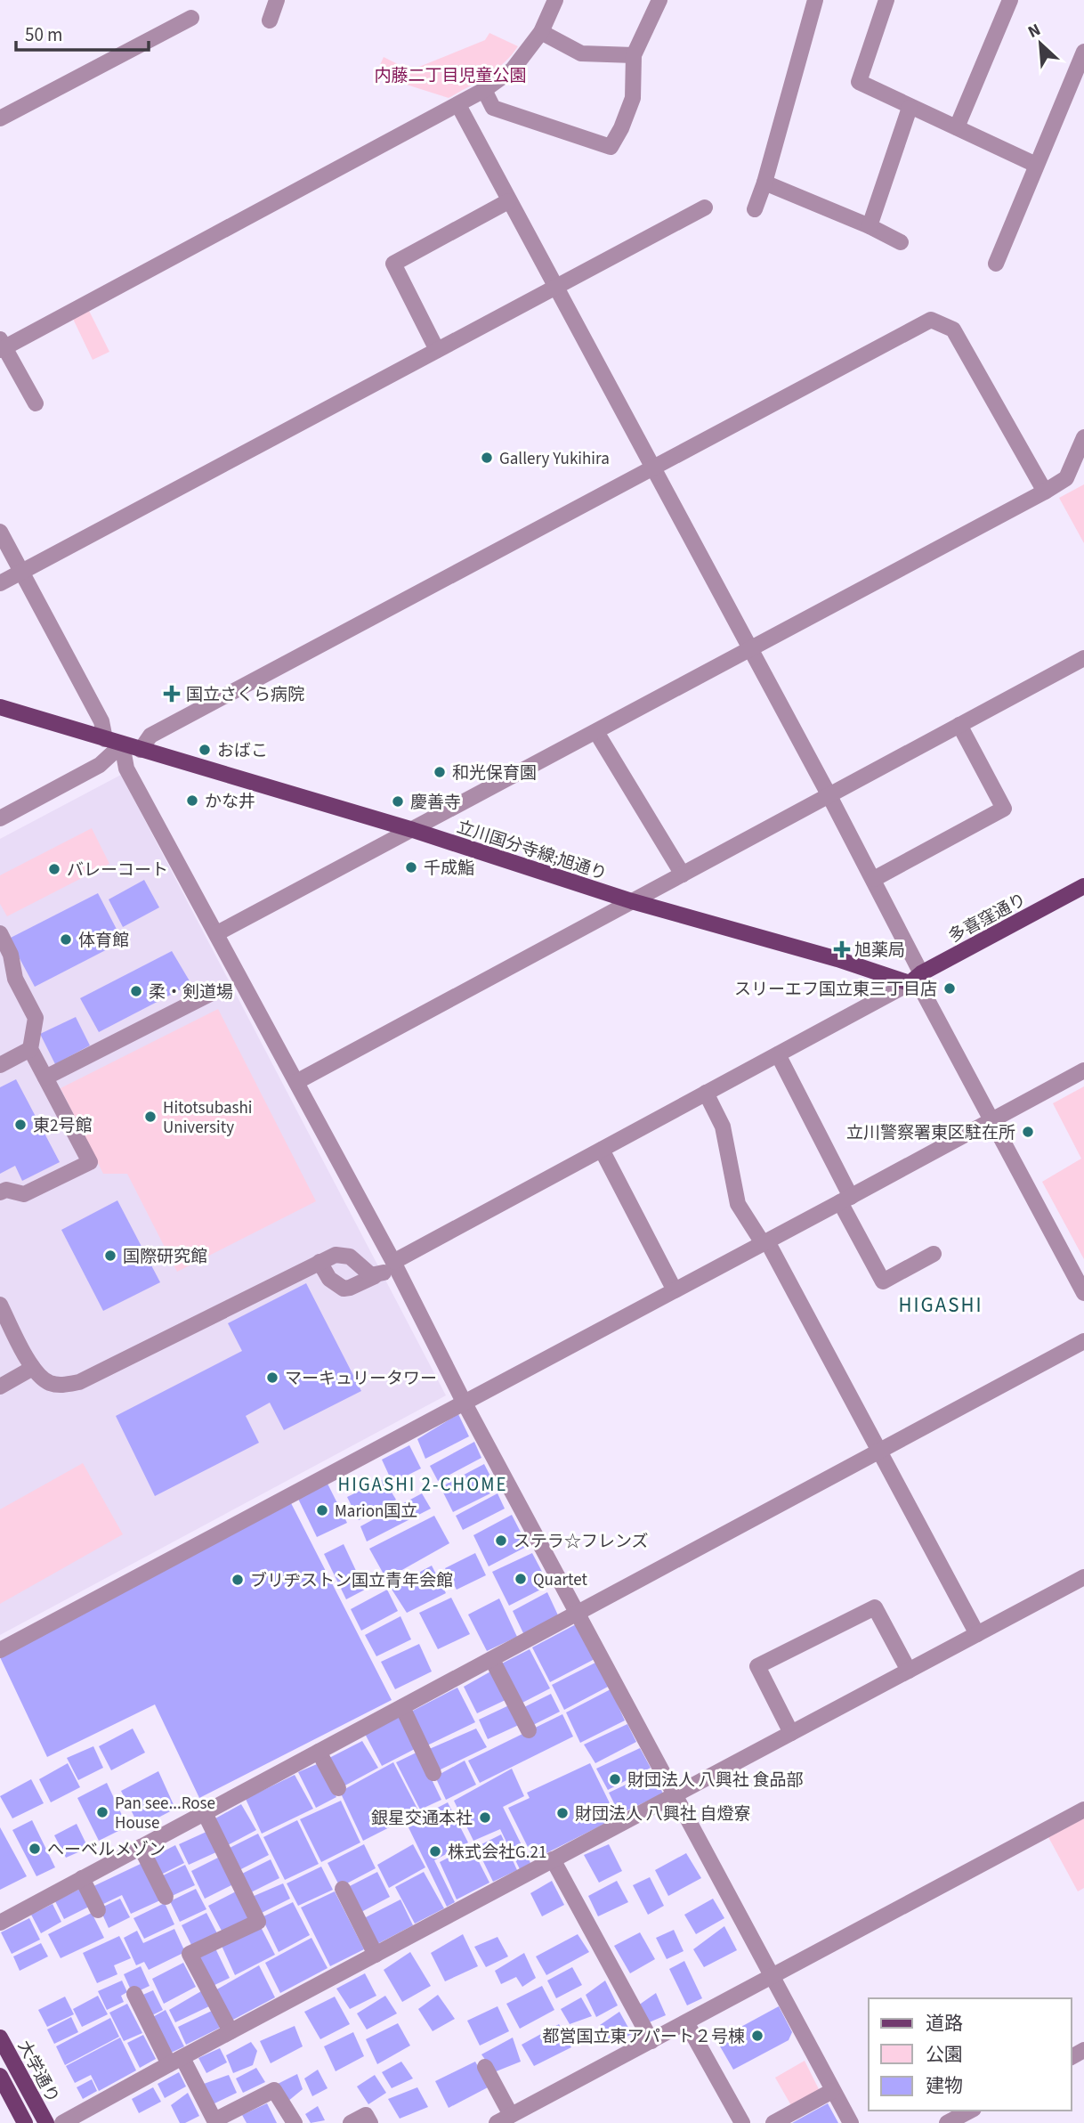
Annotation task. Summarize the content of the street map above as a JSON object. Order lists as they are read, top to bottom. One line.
{"streets":{"main road":["立川国分寺線;旭通り","多喜窪通り","大学通り"]},"crossings":[["立川国分寺線;旭通り","多喜窪通り"]],"districts":["HIGASHI","HIGASHI 2-CHOME"],"parks":["内藤二丁目児童公園"],"places":{"other":["Gallery Yukihira","おばこ","和光保育園","かな井","慶善寺","千成鮨","バレーコート","体育館","スリーエフ国立東三丁目店","柔・剣道場","Hitotsubashi University","東2号館","立川警察署東区駐在所","国際研究館","マーキュリータワー","Marion国立","ステラ☆フレンズ","Quartet","ブリヂストン国立青年会館","財団法人 八興社 食品部","Pan see...Rose House","財団法人 八興社 自燈寮","銀星交通本社","へーベルメゾン","株式会社G.21","都営国立東アパート２号棟"],"health":["国立さくら病院","旭薬局"]},"legend":["道路","公園","建物"],"scale_bar":"50 m","north":"top left"}
